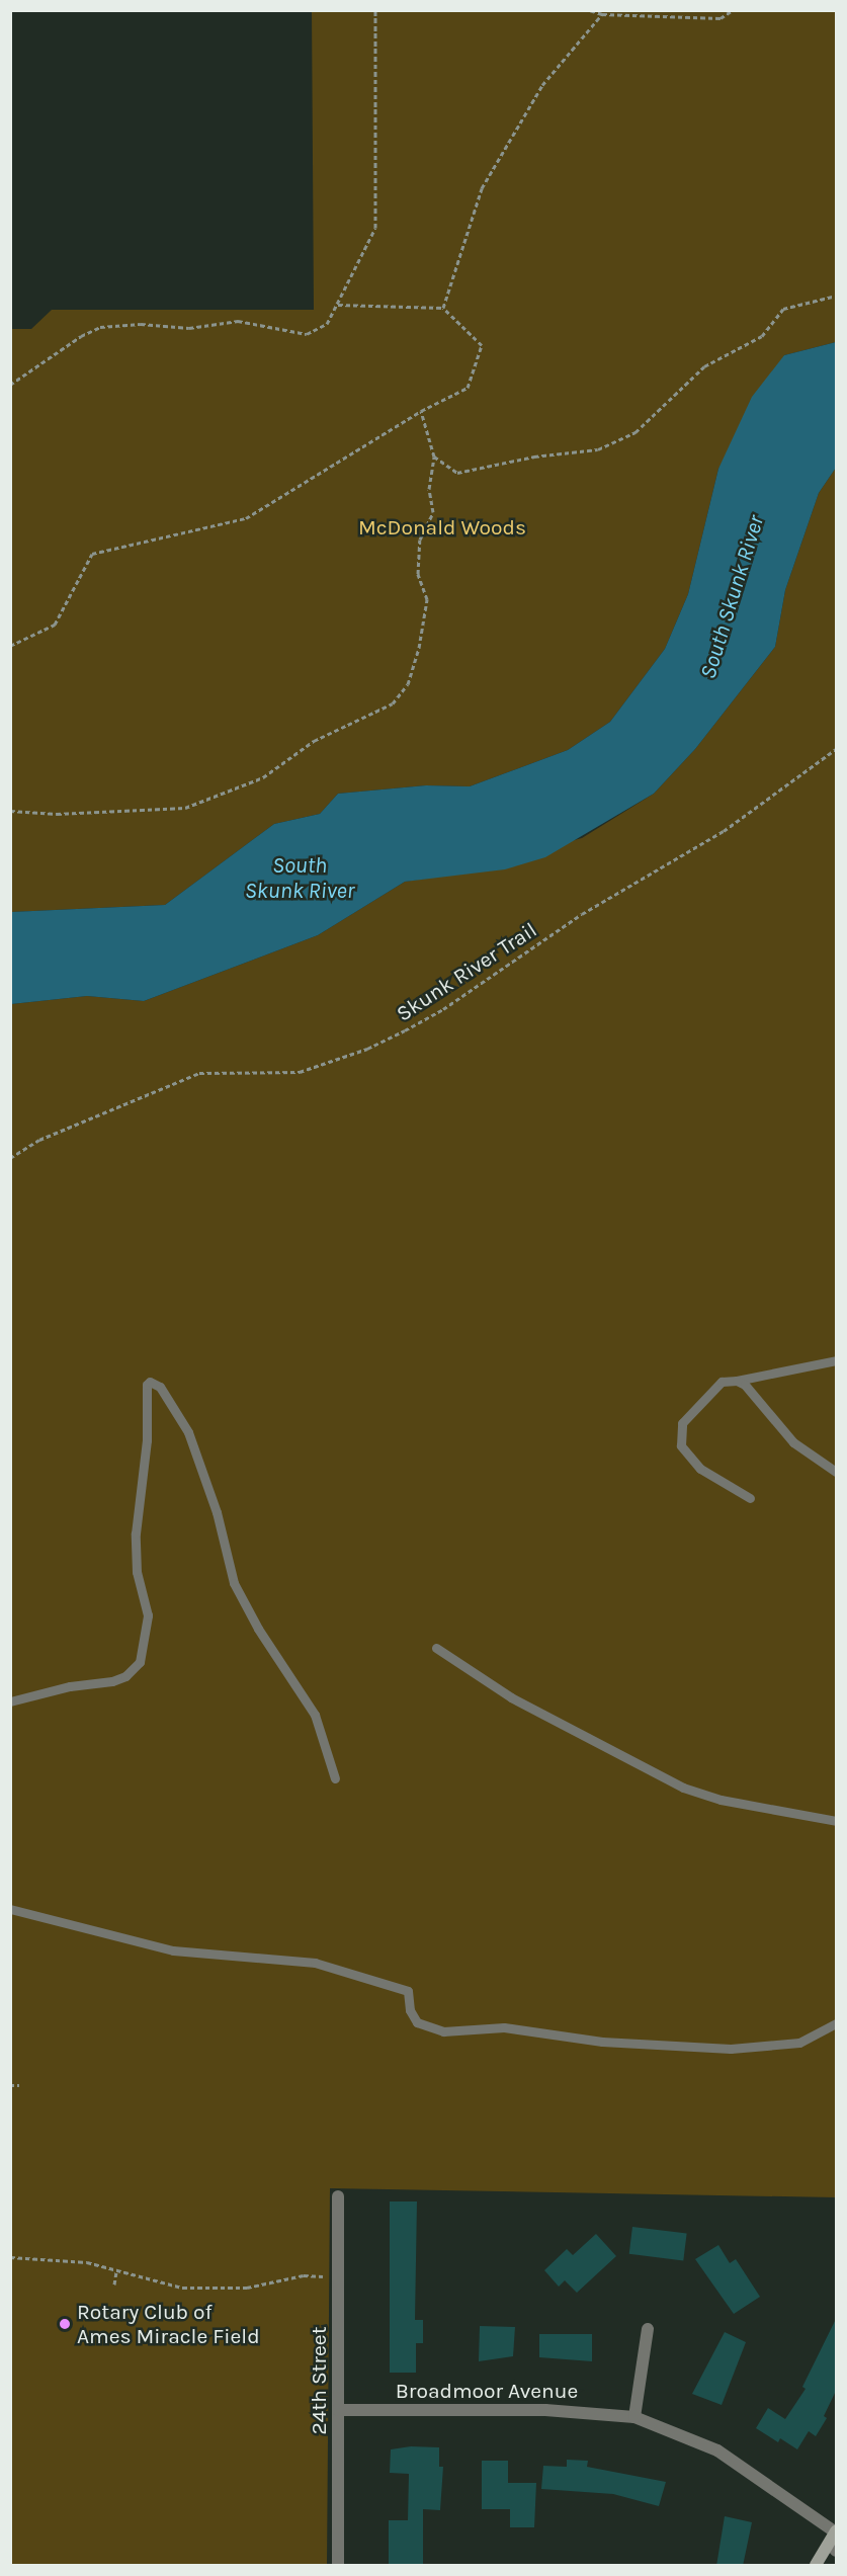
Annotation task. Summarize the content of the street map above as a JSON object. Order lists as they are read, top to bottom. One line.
{"streets":{"street":["24th Street","Broadmoor Avenue"],"path":["Skunk River Trail"]},"crossings":[["24th Street","Broadmoor Avenue"]],"water":["South Skunk River"],"parks":["McDonald Woods"],"places":["Rotary Club of Ames Miracle Field"]}
